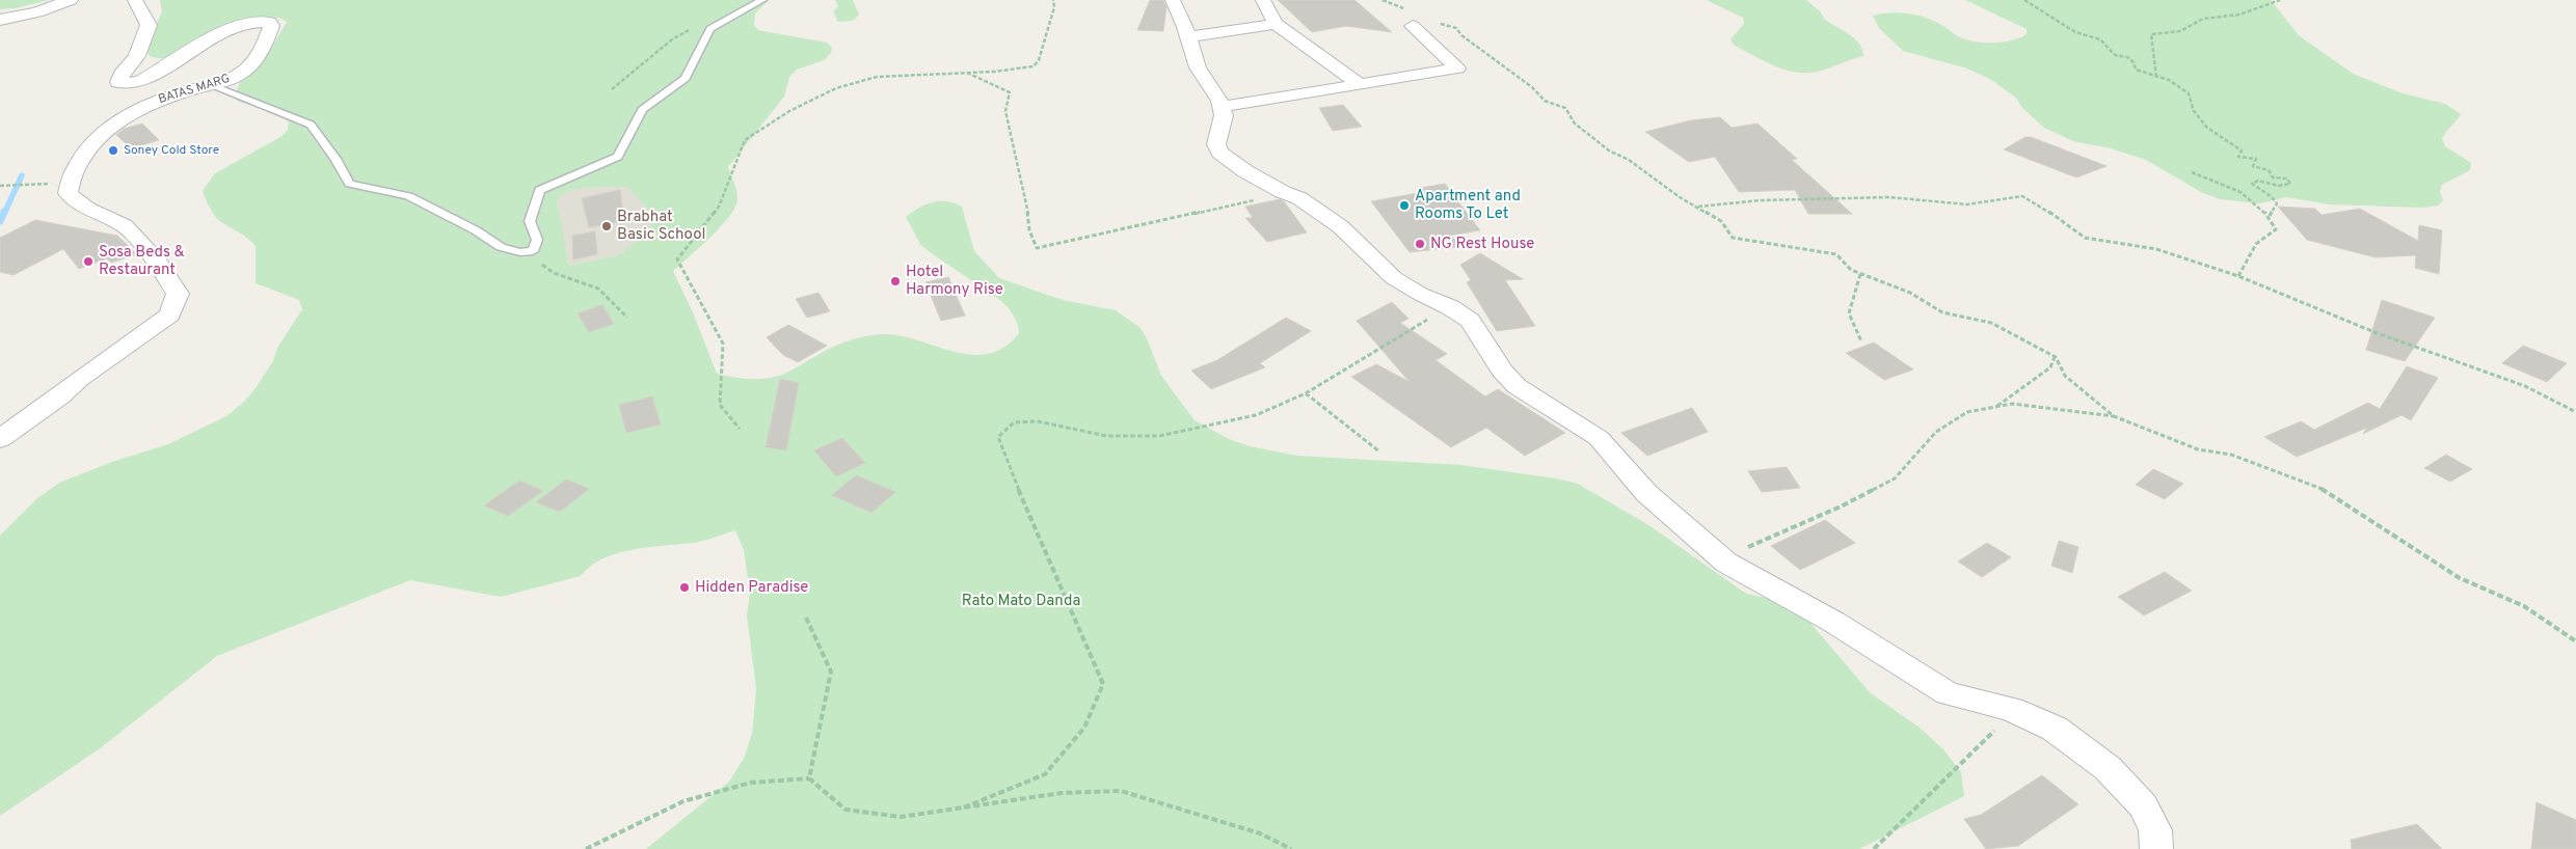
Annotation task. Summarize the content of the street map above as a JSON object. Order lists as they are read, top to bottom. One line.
{"streets":{"street":["BATAS MARG"]},"parks":["Rato Mato Danda"],"places":["Soney Cold Store","Apartment and Rooms To Let","Brabhat Basic School","NG Rest House","Sosa Beds & Restaurant","Hotel Harmony Rise","Hidden Paradise"]}
